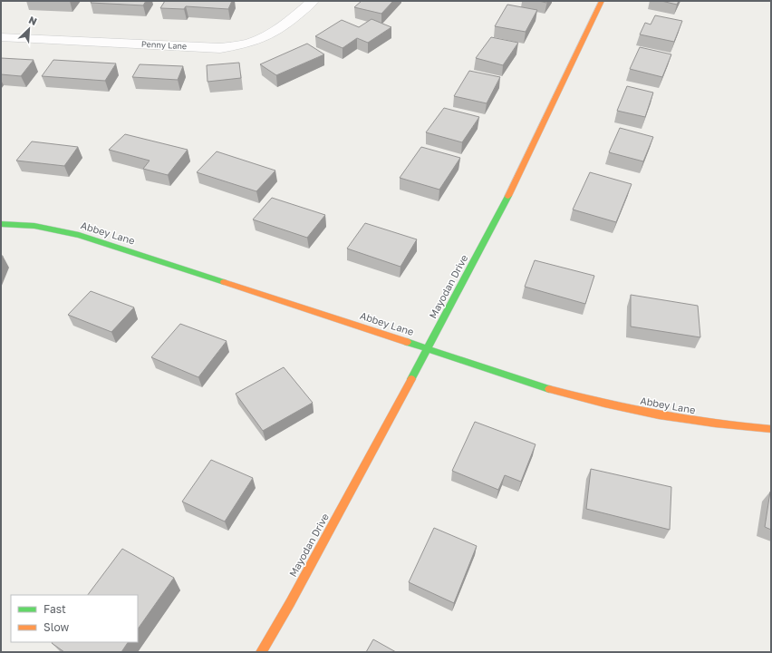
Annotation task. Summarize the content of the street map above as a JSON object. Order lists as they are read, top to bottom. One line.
{"streets":{"street":["Penny Lane","Abbey Lane","Mayodan Drive"]},"crossings":[["Abbey Lane","Mayodan Drive"]],"legend":["Fast","Slow"],"north":"top right"}
